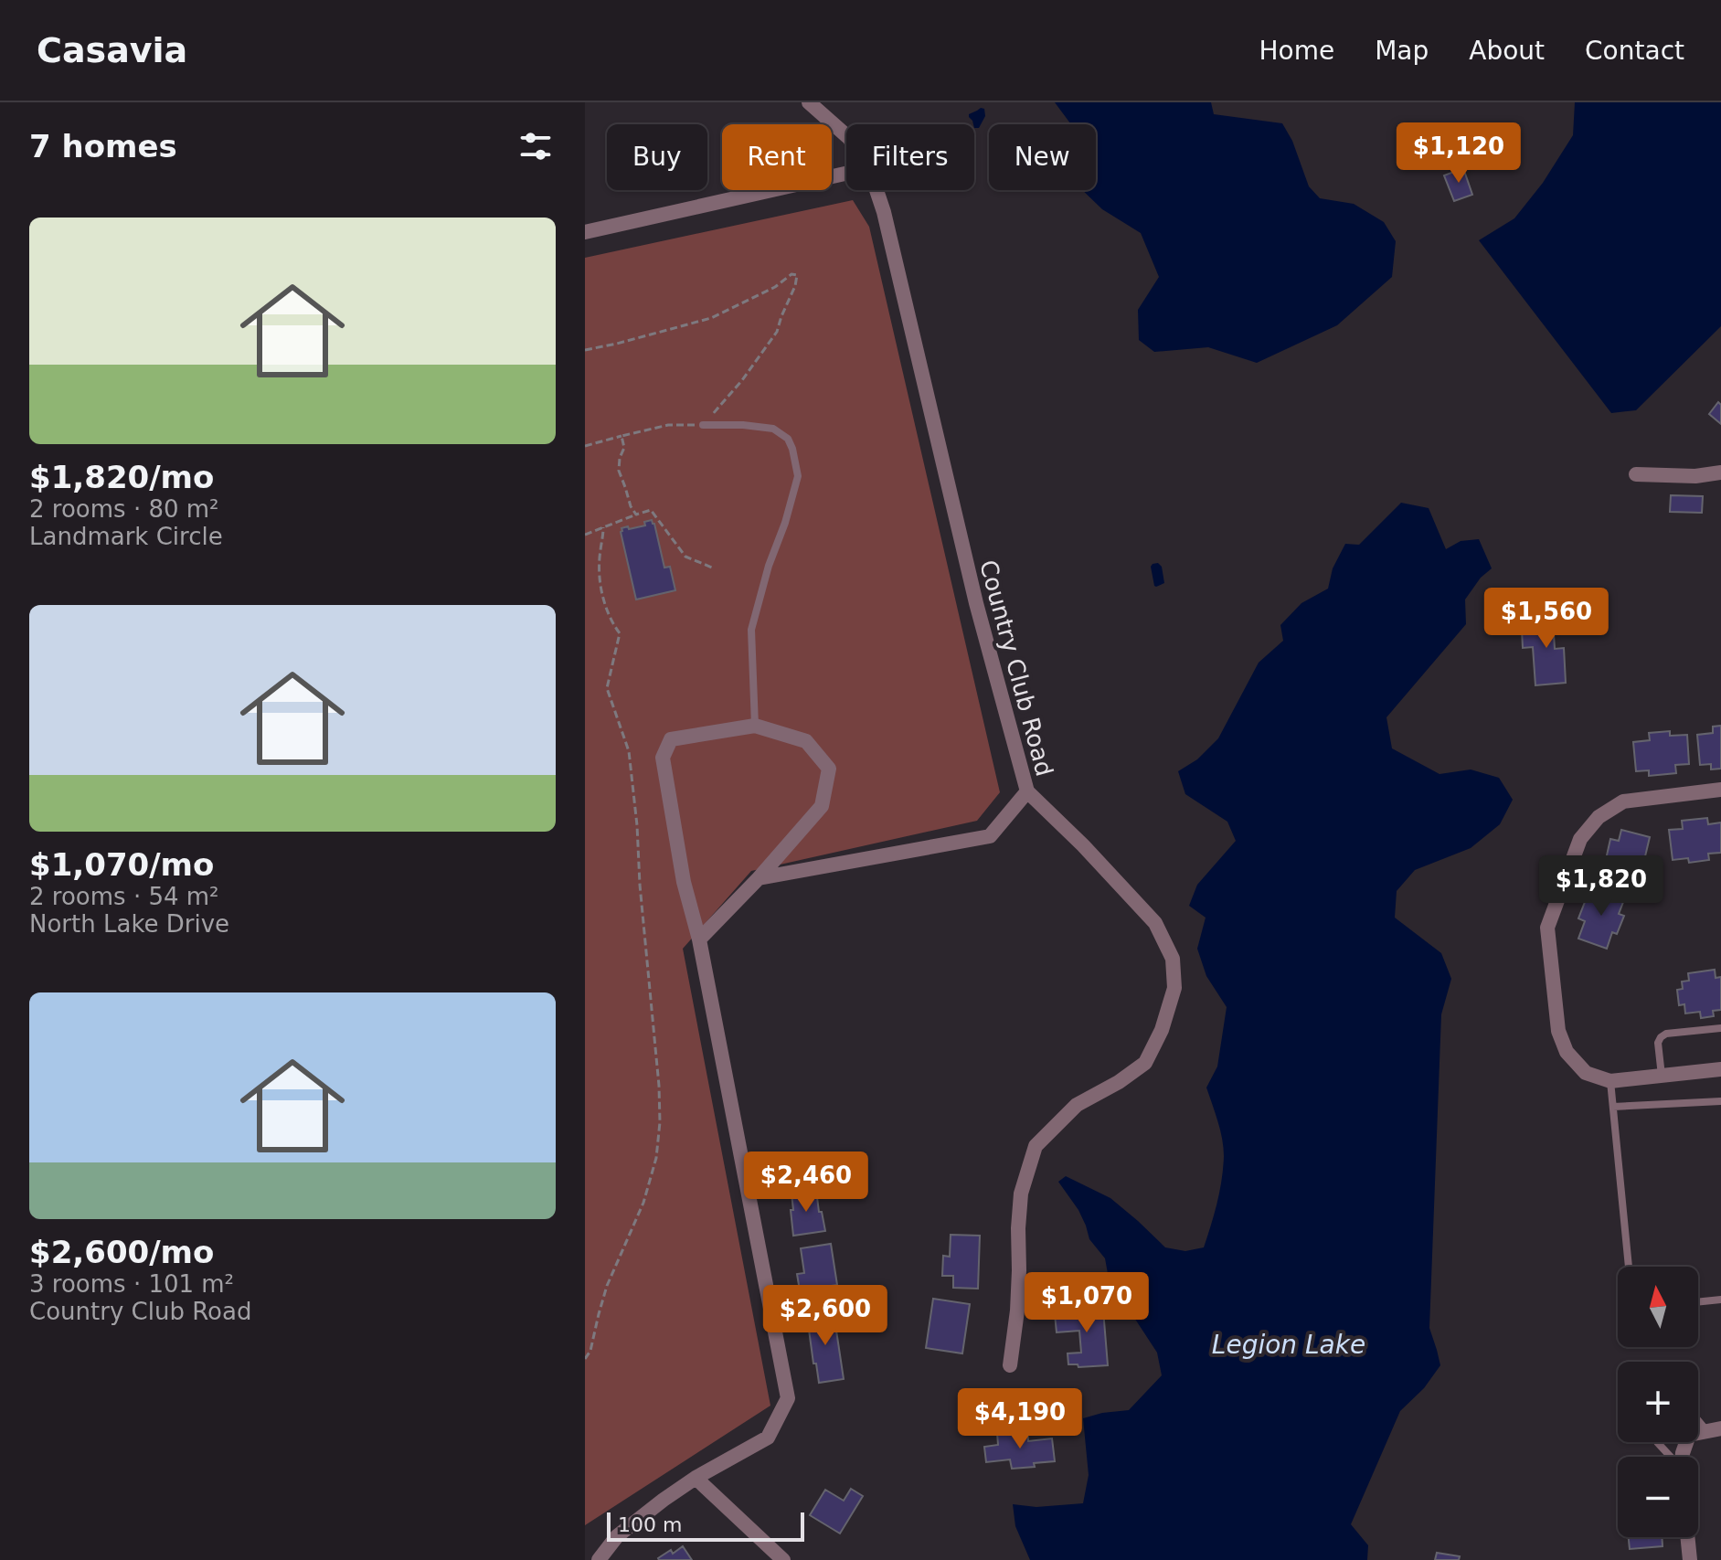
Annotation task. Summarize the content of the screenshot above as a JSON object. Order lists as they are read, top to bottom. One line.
{"streets":{"street":["Country Club Road"]},"water":["Legion Lake"],"scale_bar":"100 m","north":"top","page":{"header":"Casavia","nav":["Home","Map","About","Contact"],"heading":"7 homes","price":["$1,120","$1,560","$1,820","$2,460","$1,070","$2,600","$4,190"],"chip":["Buy","Rent","Filters","New"],"list":[{"name":"$1,820/mo","note":"2 rooms · 80 m² · Landmark Circle"},{"name":"$1,070/mo","note":"2 rooms · 54 m² · North Lake Drive"},{"name":"$2,600/mo","note":"3 rooms · 101 m² · Country Club Road"}],"map_buttons":["+","−"],"scale":"100 m"}}
